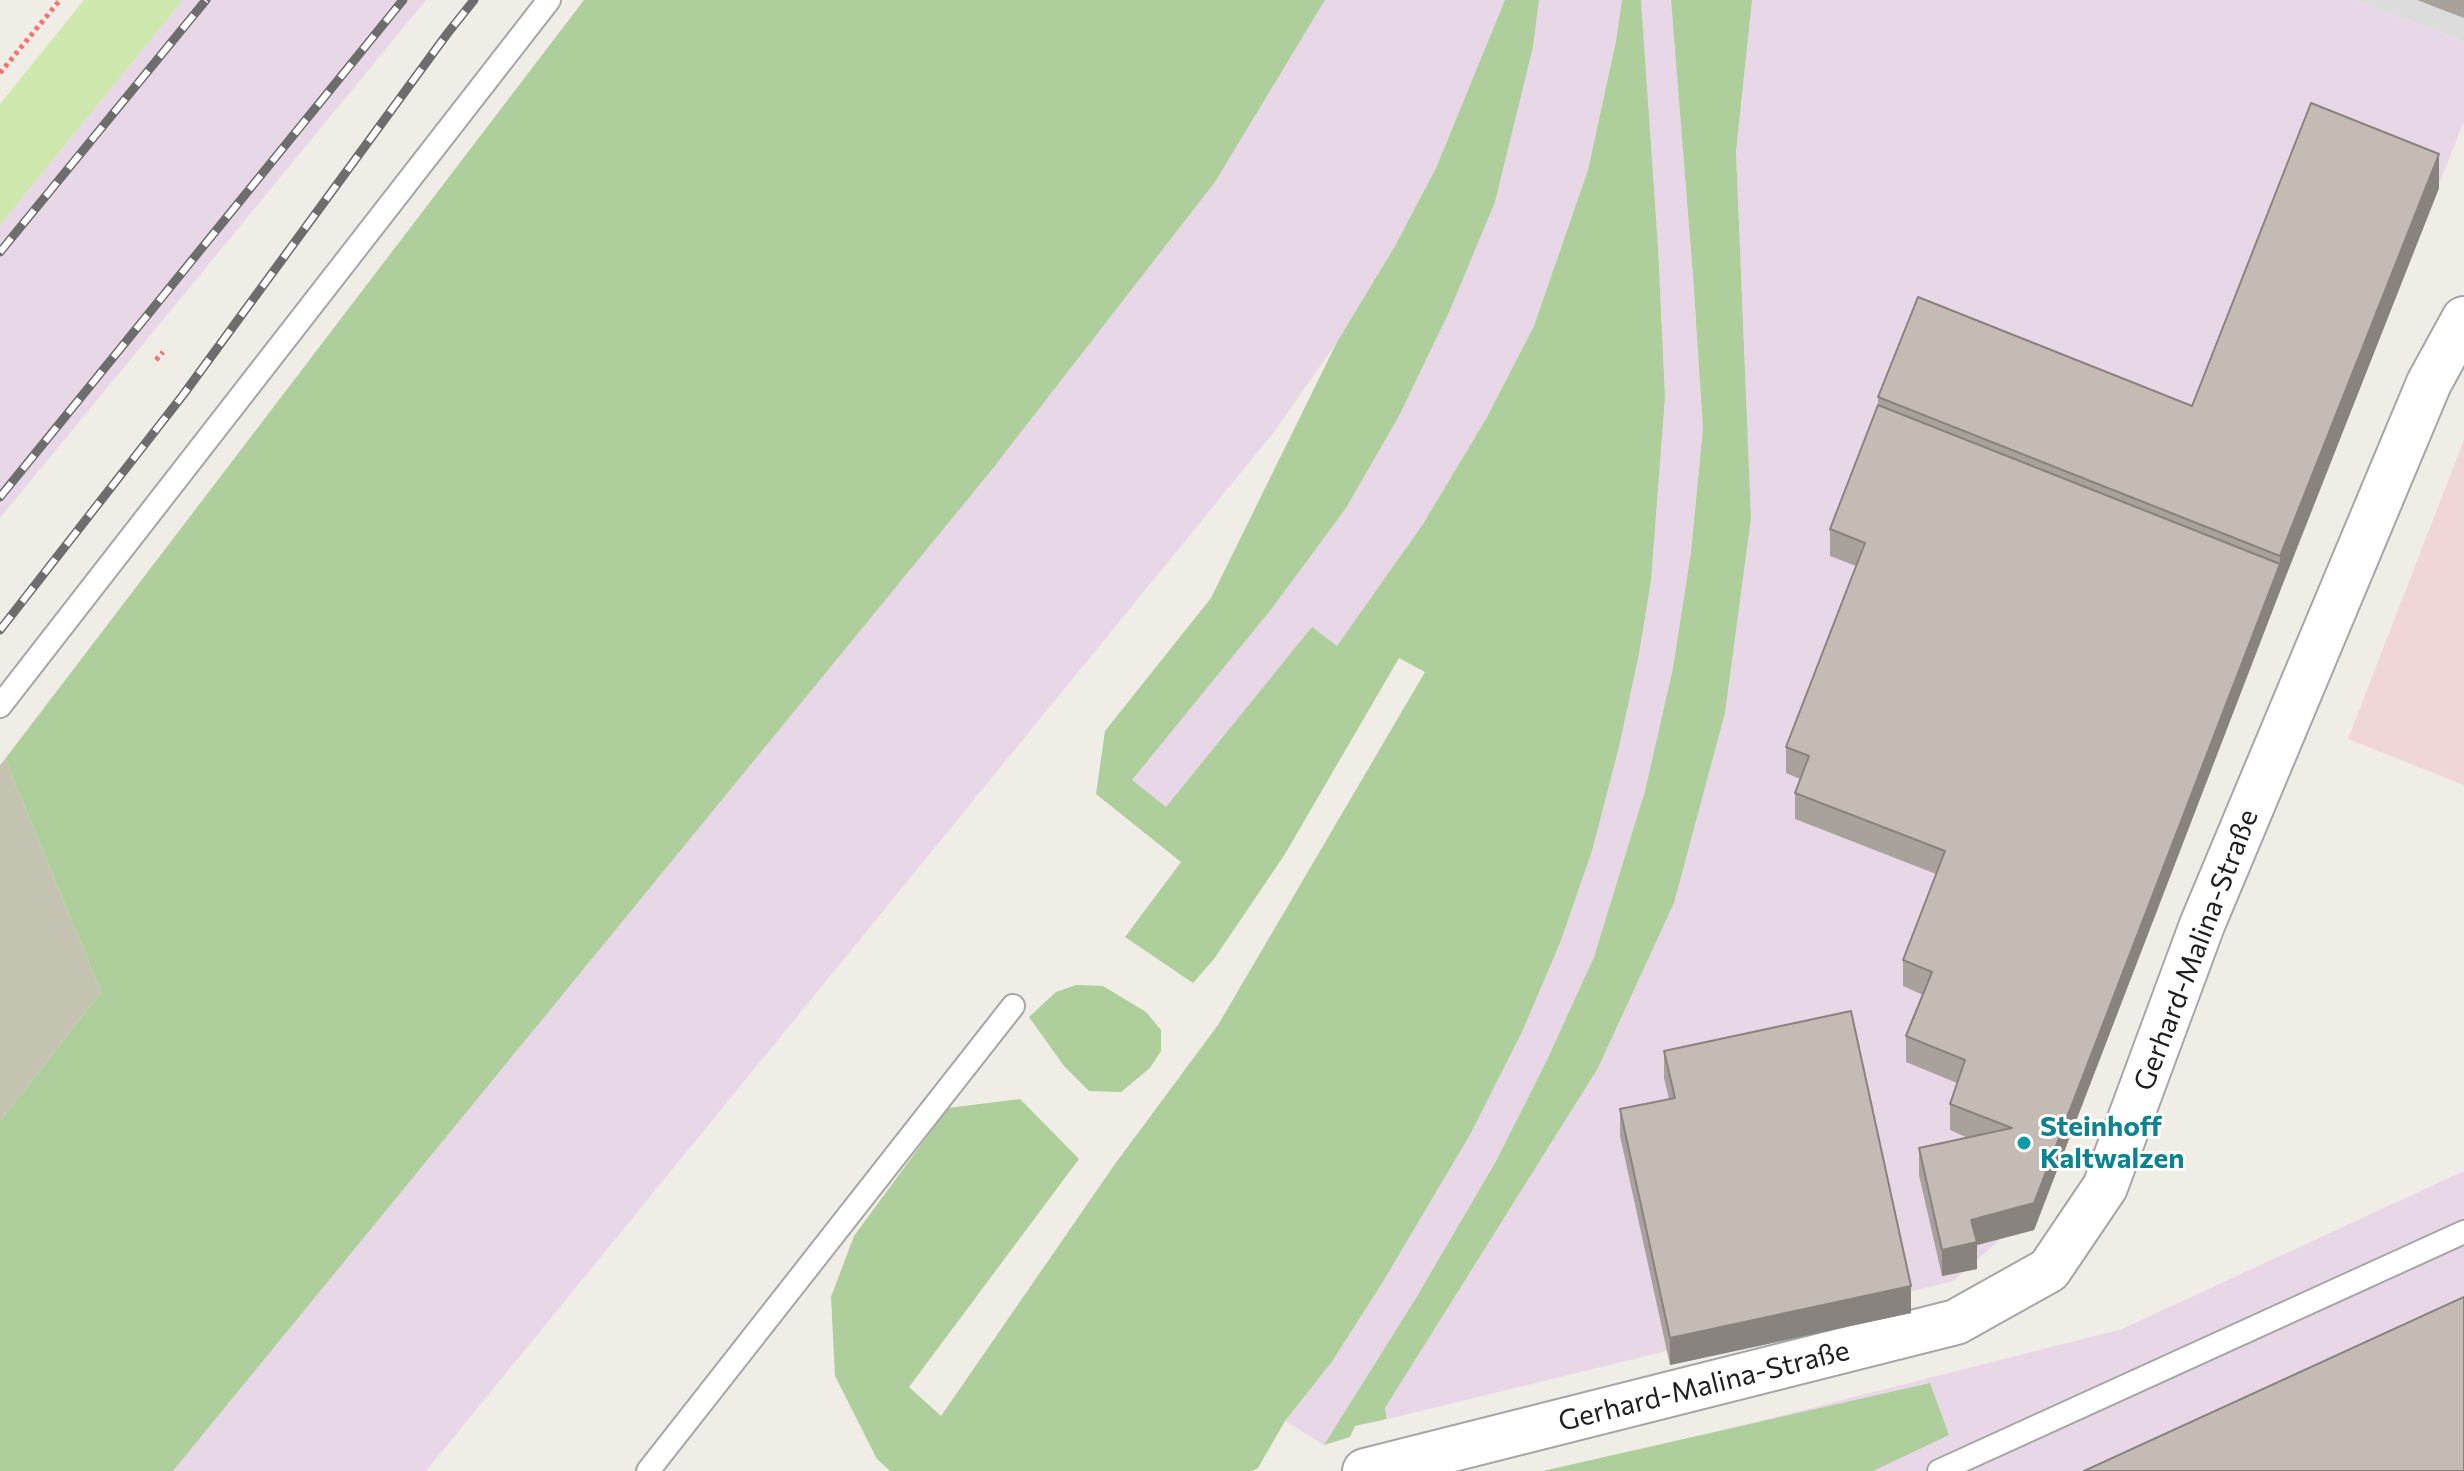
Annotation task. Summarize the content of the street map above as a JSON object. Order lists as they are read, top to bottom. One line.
{"streets":{"street":["Gerhard-Malina-Straße"]},"places":["Steinhoff Kaltwalzen"]}
